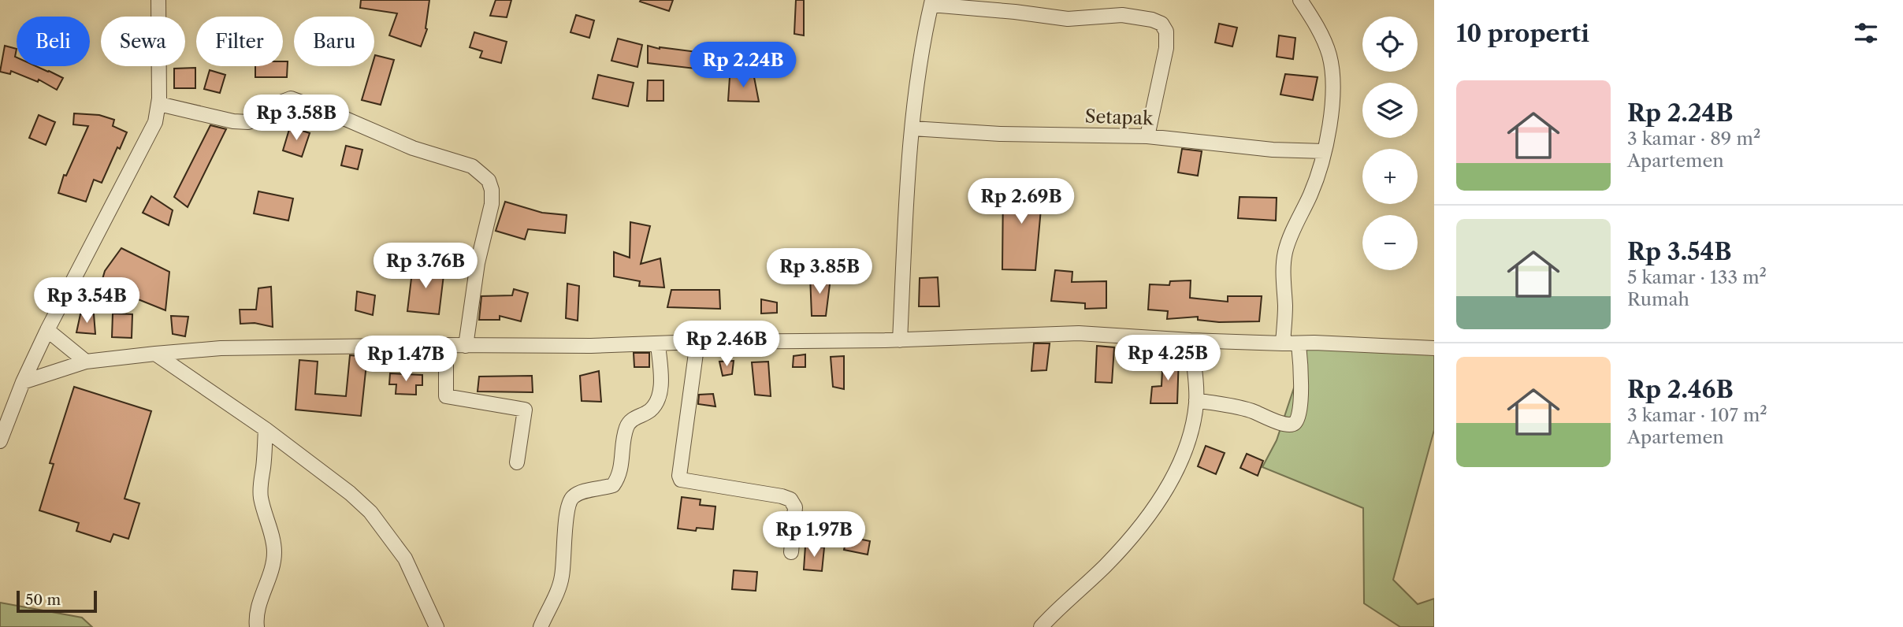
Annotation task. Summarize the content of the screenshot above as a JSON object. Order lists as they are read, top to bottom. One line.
{"streets":{"street":["Setapak"]},"scale_bar":"50 m","page":{"heading":"10 properti","map_buttons":["+","−"],"chip":["Beli","Sewa","Filter","Baru"],"price":["Rp 2.24B","Rp 3.58B","Rp 2.69B","Rp 3.76B","Rp 3.85B","Rp 3.54B","Rp 2.46B","Rp 4.25B","Rp 1.47B","Rp 1.97B"],"list":[{"name":"Rp 2.24B","note":"3 kamar · 89 m² · Apartemen"},{"name":"Rp 3.54B","note":"5 kamar · 133 m² · Rumah"},{"name":"Rp 2.46B","note":"3 kamar · 107 m² · Apartemen"}],"scale":"50 m"}}
